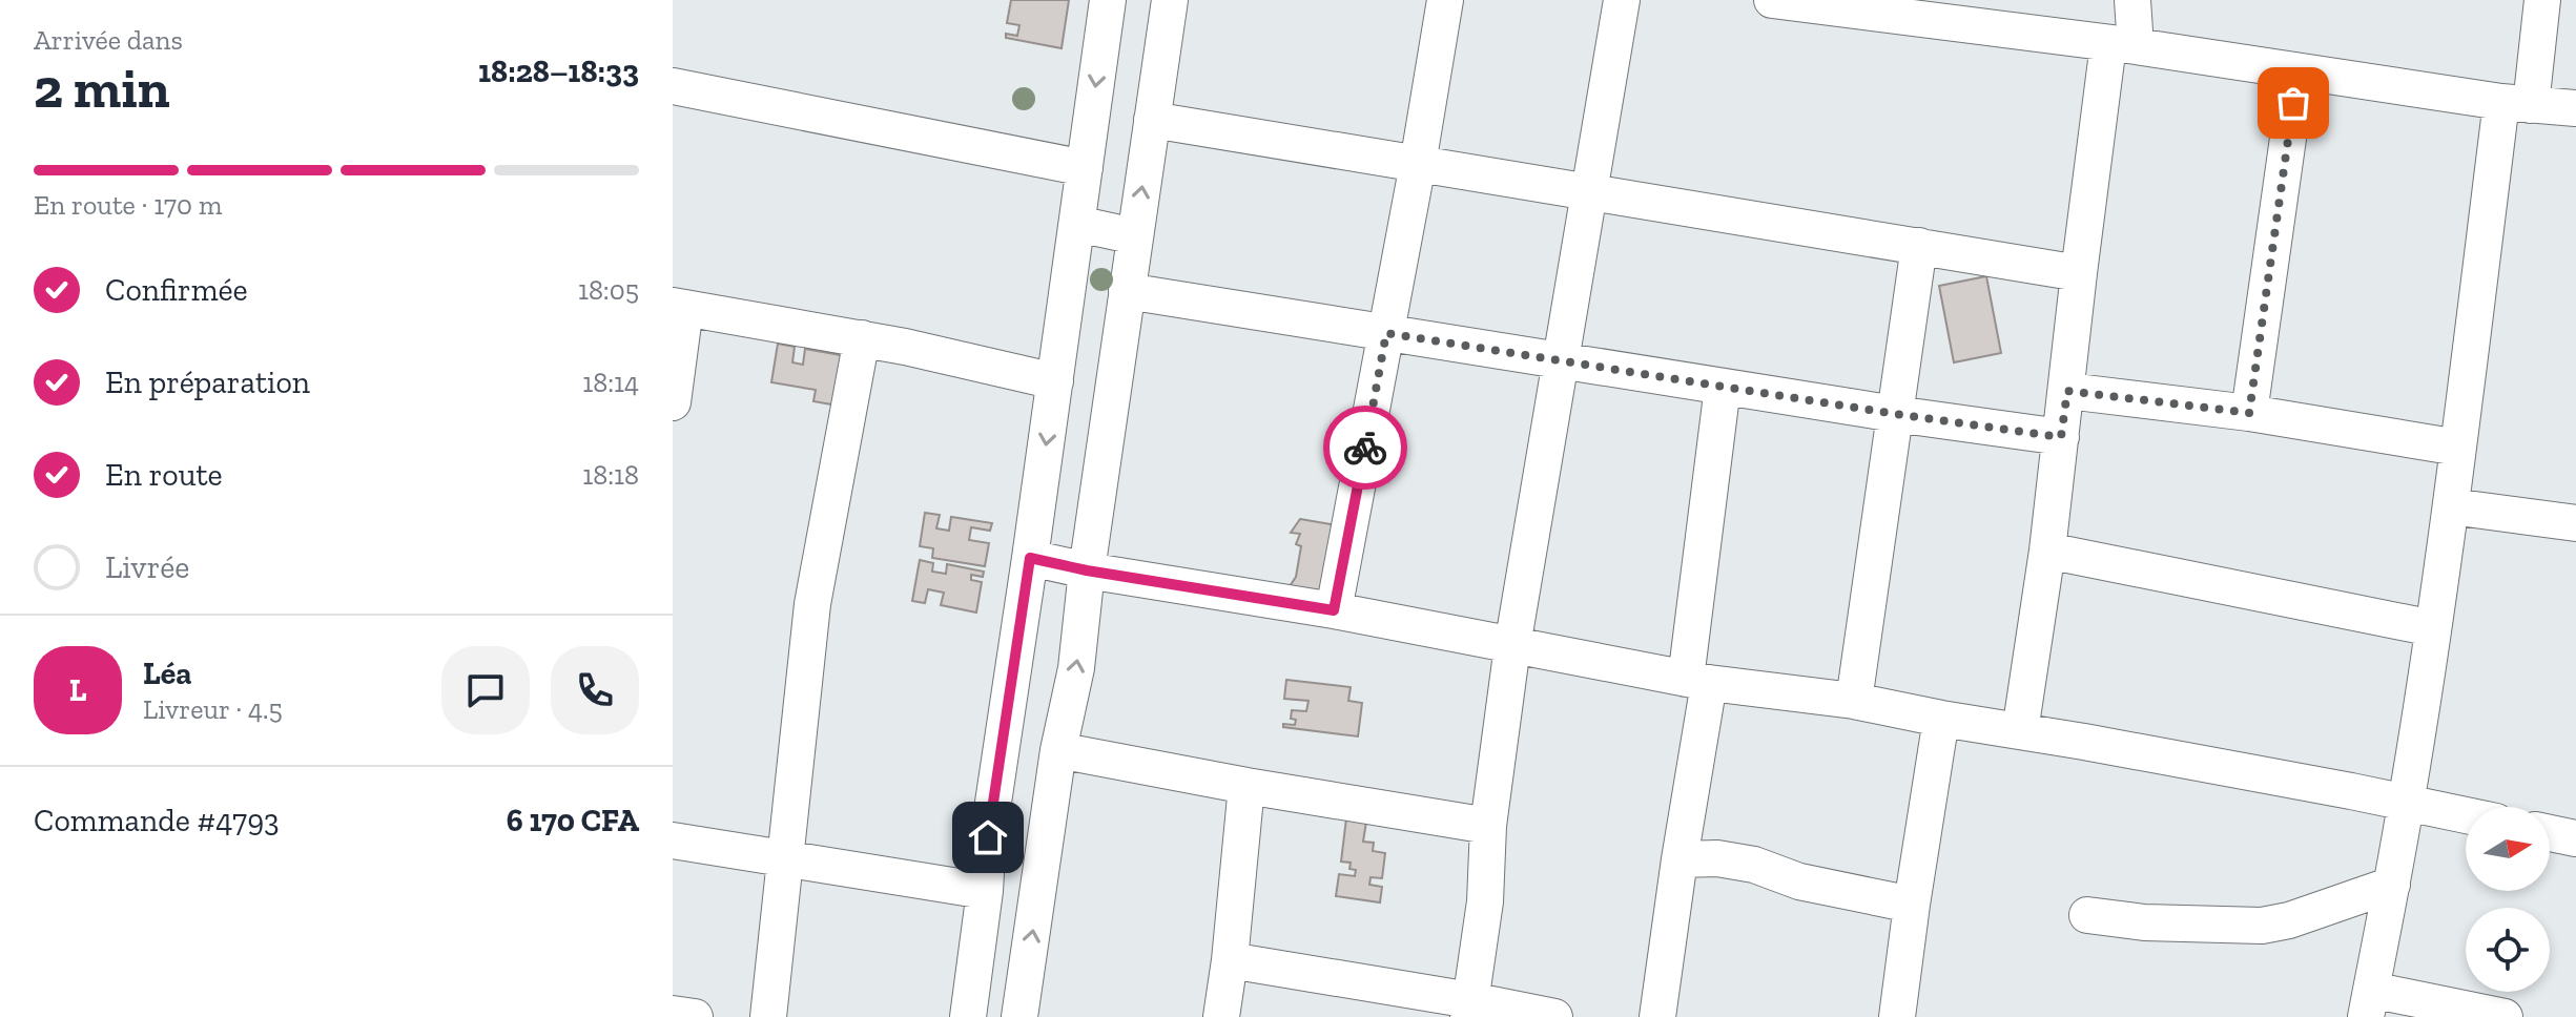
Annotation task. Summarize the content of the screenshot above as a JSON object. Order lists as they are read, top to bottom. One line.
{"north":"right","page":{"heading":["2 min","Arrivée dans","18:28–18:33"],"panel":["Léa","Livreur · 4.5","Commande #4793","6 170 CFA"],"bar":"En route · 170 m","list":[["Confirmée","18:05"],["En préparation","18:14"],["En route","18:18"],"Livrée"],"round":"L"}}
